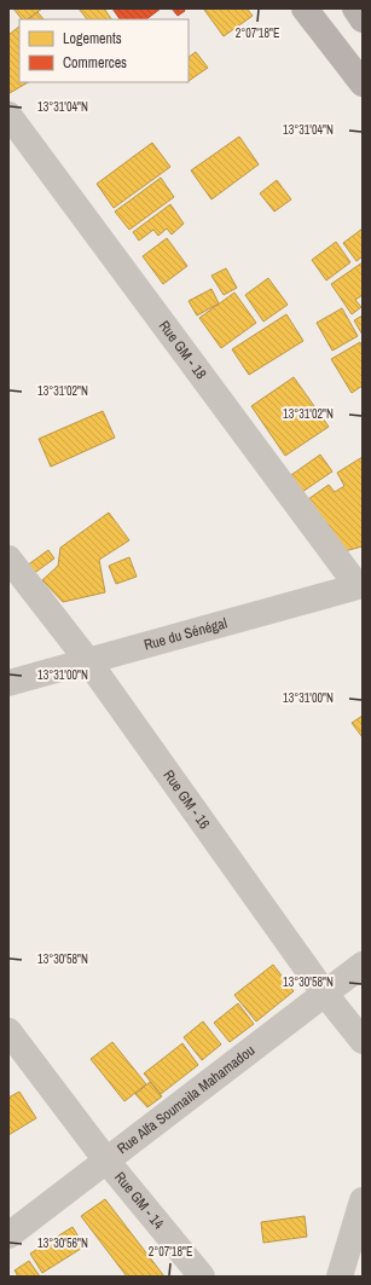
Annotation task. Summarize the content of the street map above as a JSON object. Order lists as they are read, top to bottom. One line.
{"streets":{"street":["Rue GM - 18","Rue du Sénégal","Rue GM - 16","Rue Alfa Soumaila Mahamadou","Rue GM - 14"]},"crossings":[["Rue GM - 18","Rue du Sénégal"],["Rue du Sénégal","Rue GM - 16"],["Rue GM - 16","Rue Alfa Soumaila Mahamadou"],["Rue Alfa Soumaila Mahamadou","Rue GM - 14"]],"legend":["Logements","Commerces"],"coordinates":["2°07'18\"E","13°31'04\"N","13°31'02\"N","13°31'00\"N","13°30'58\"N","13°30'56\"N"]}
